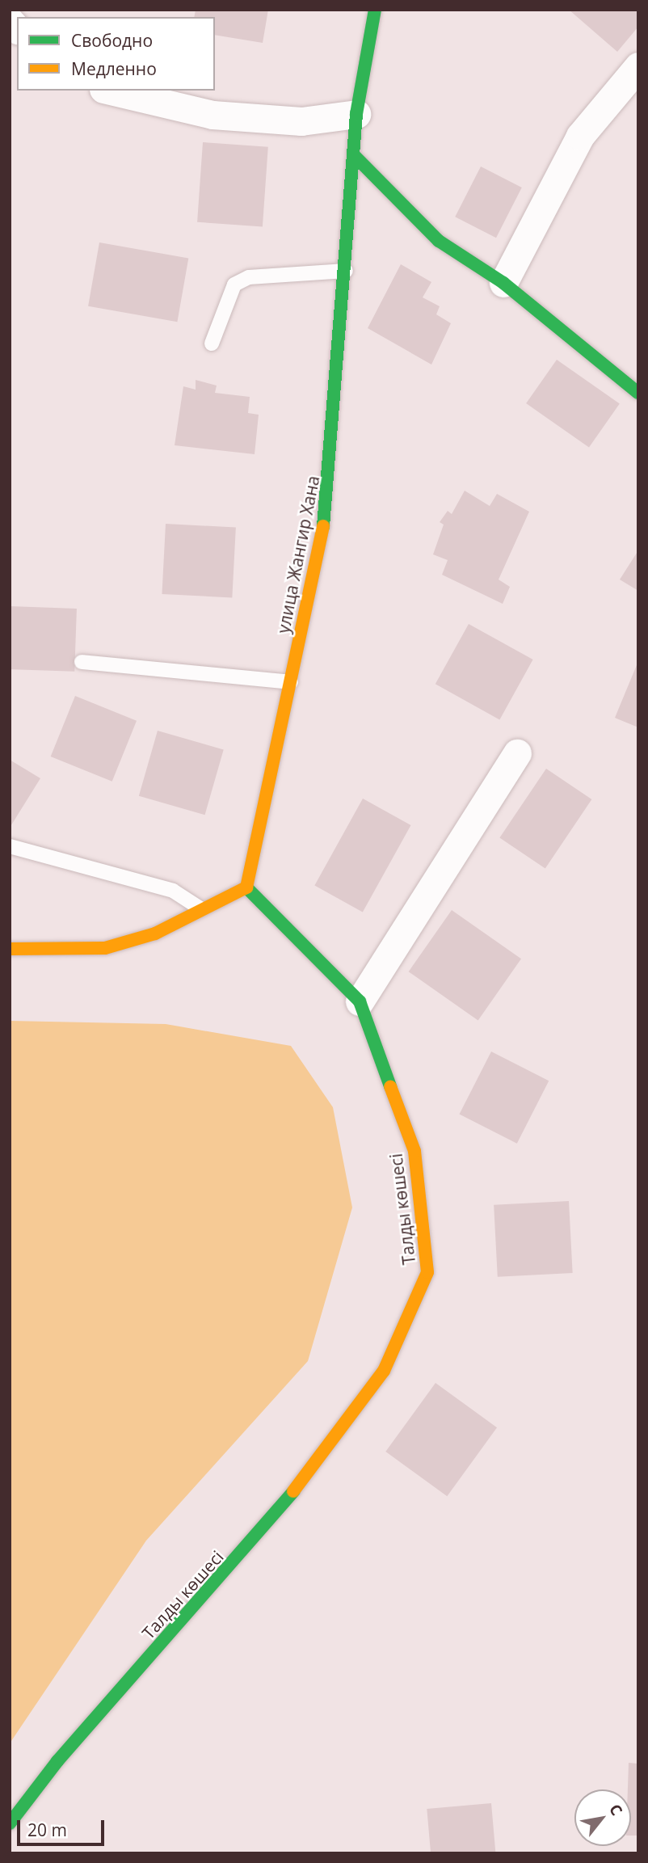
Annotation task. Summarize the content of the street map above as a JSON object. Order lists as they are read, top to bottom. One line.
{"streets":{"street":["улица Жангир Хана","Талды көшесі"]},"crossings":[["улица Жангир Хана","Талды көшесі"]],"legend":["Свободно","Медленно"],"scale_bar":"20 m","north":"top right"}
